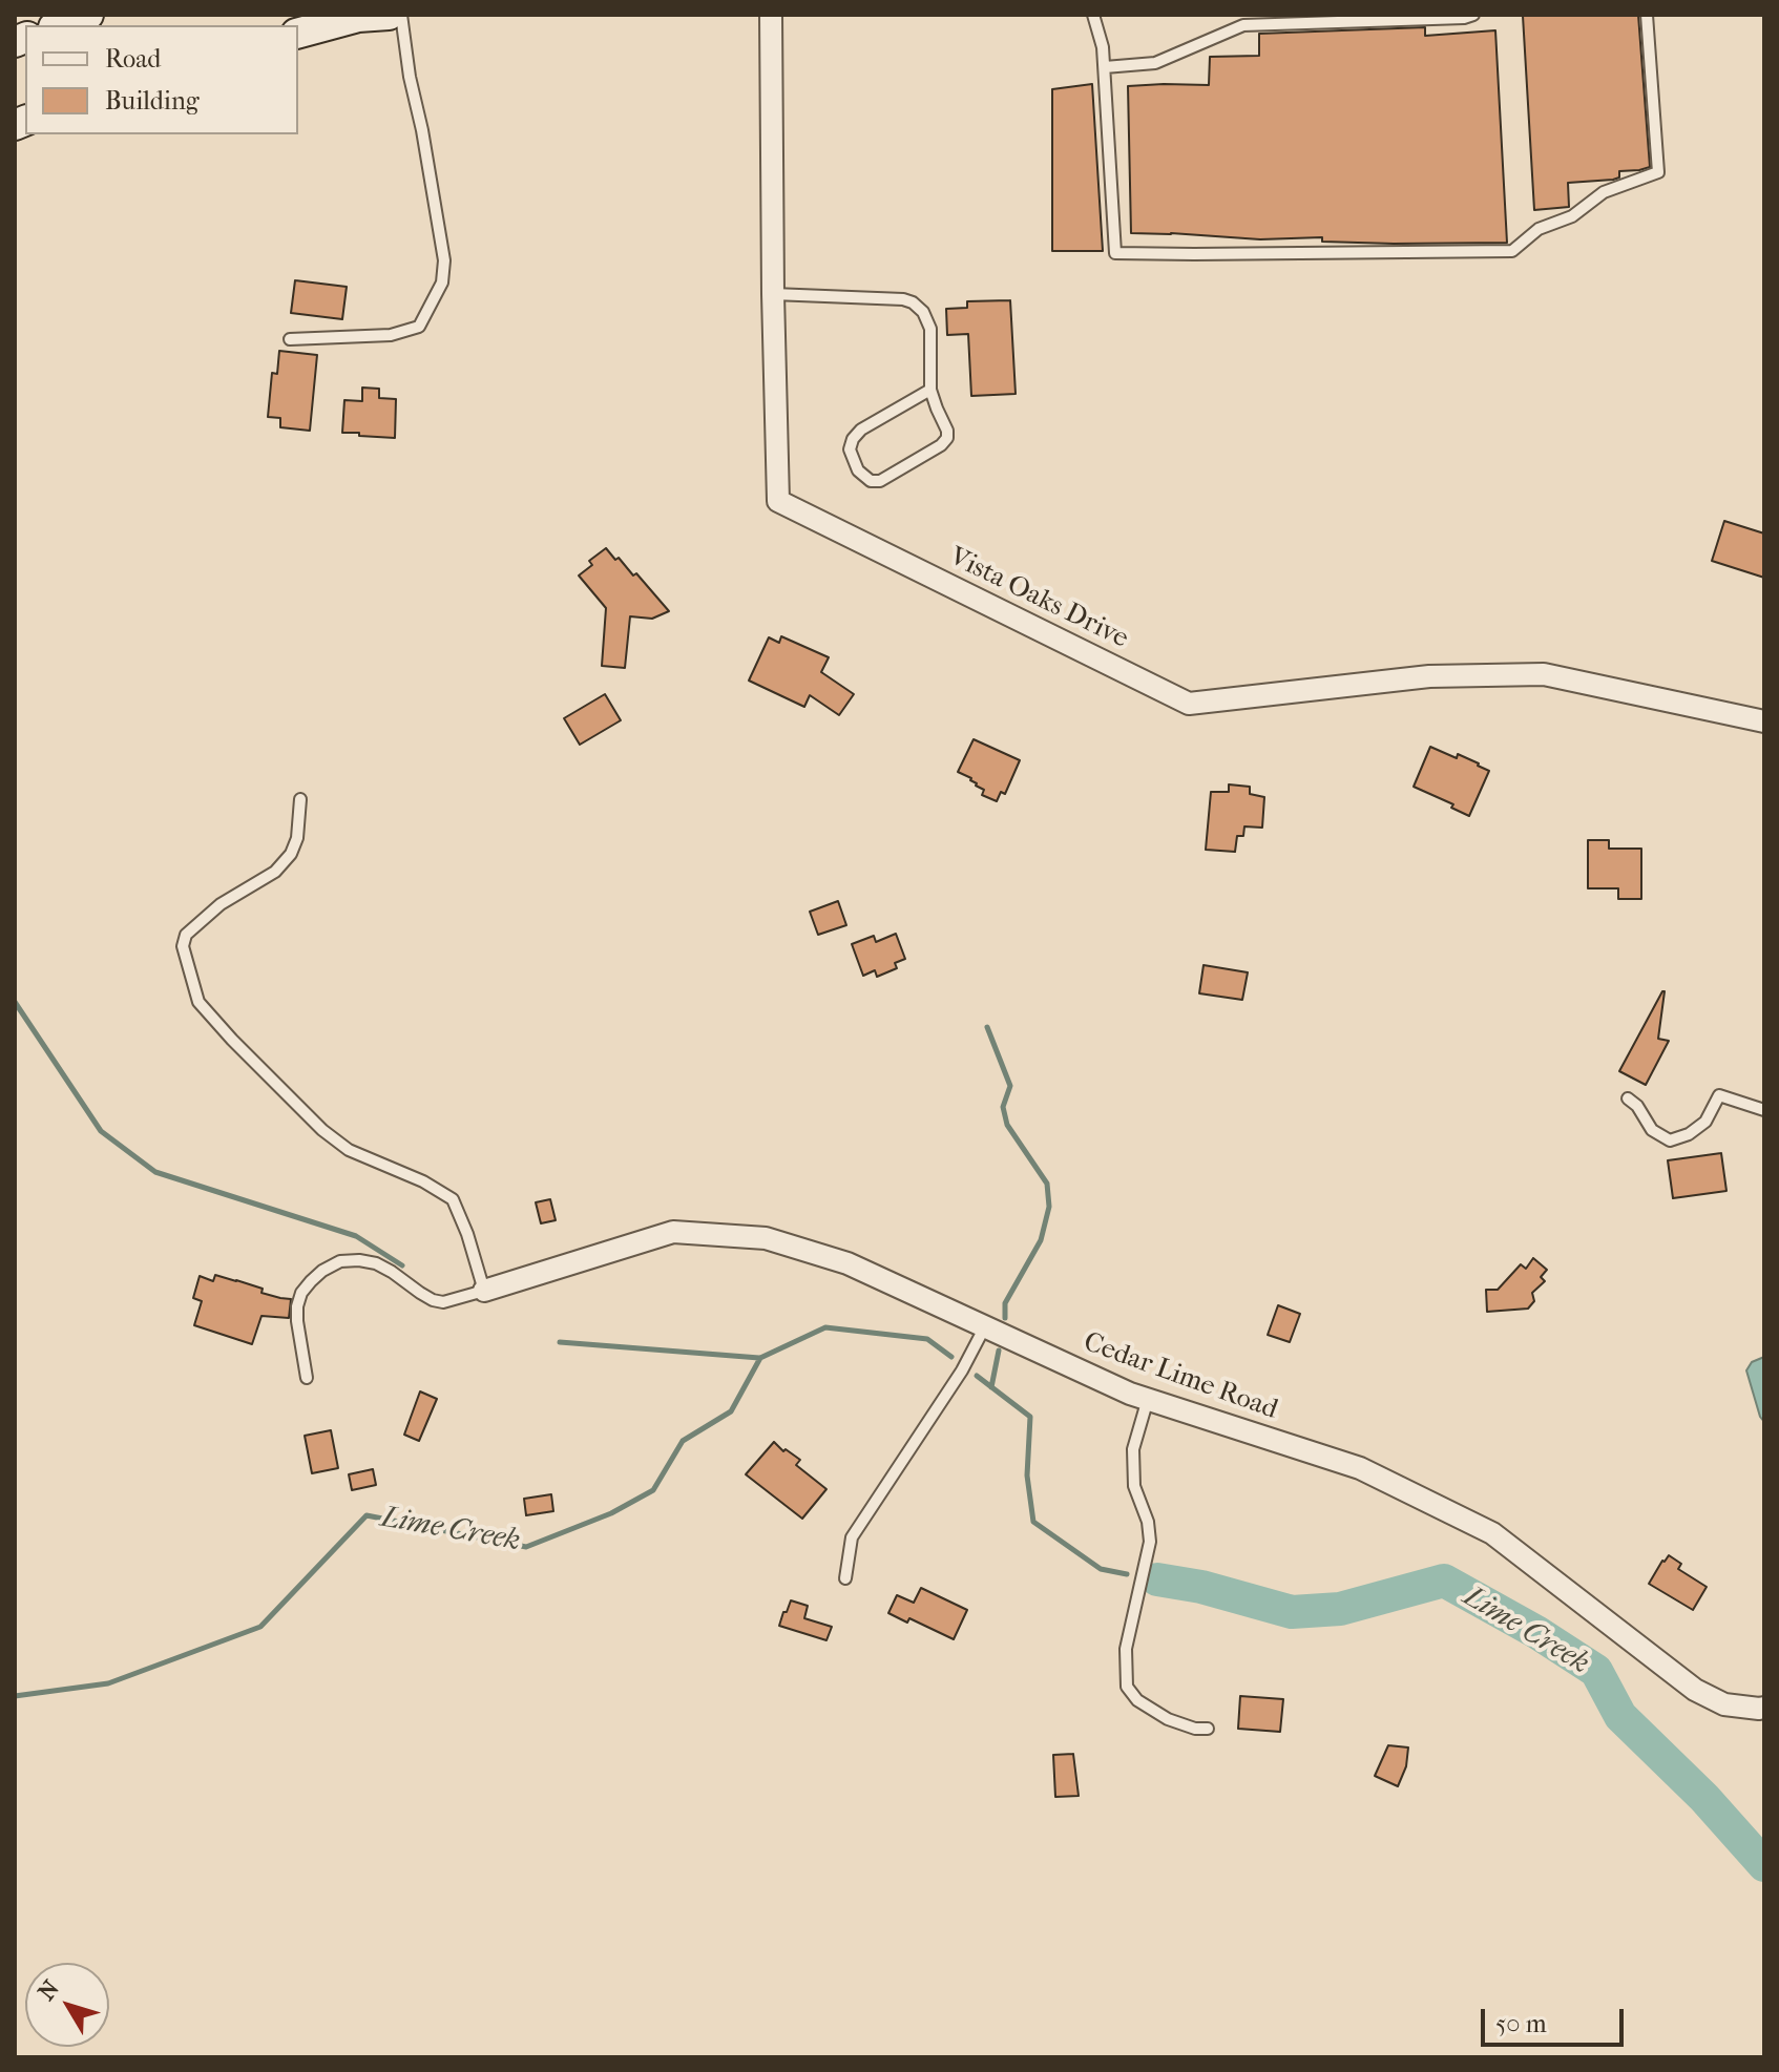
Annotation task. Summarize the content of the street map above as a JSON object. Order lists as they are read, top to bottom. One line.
{"streets":{"street":["Vista Oaks Drive","Cedar Lime Road"]},"water":["Lime Creek"],"legend":["Road","Building"],"scale_bar":"50 m","north":"top left"}
